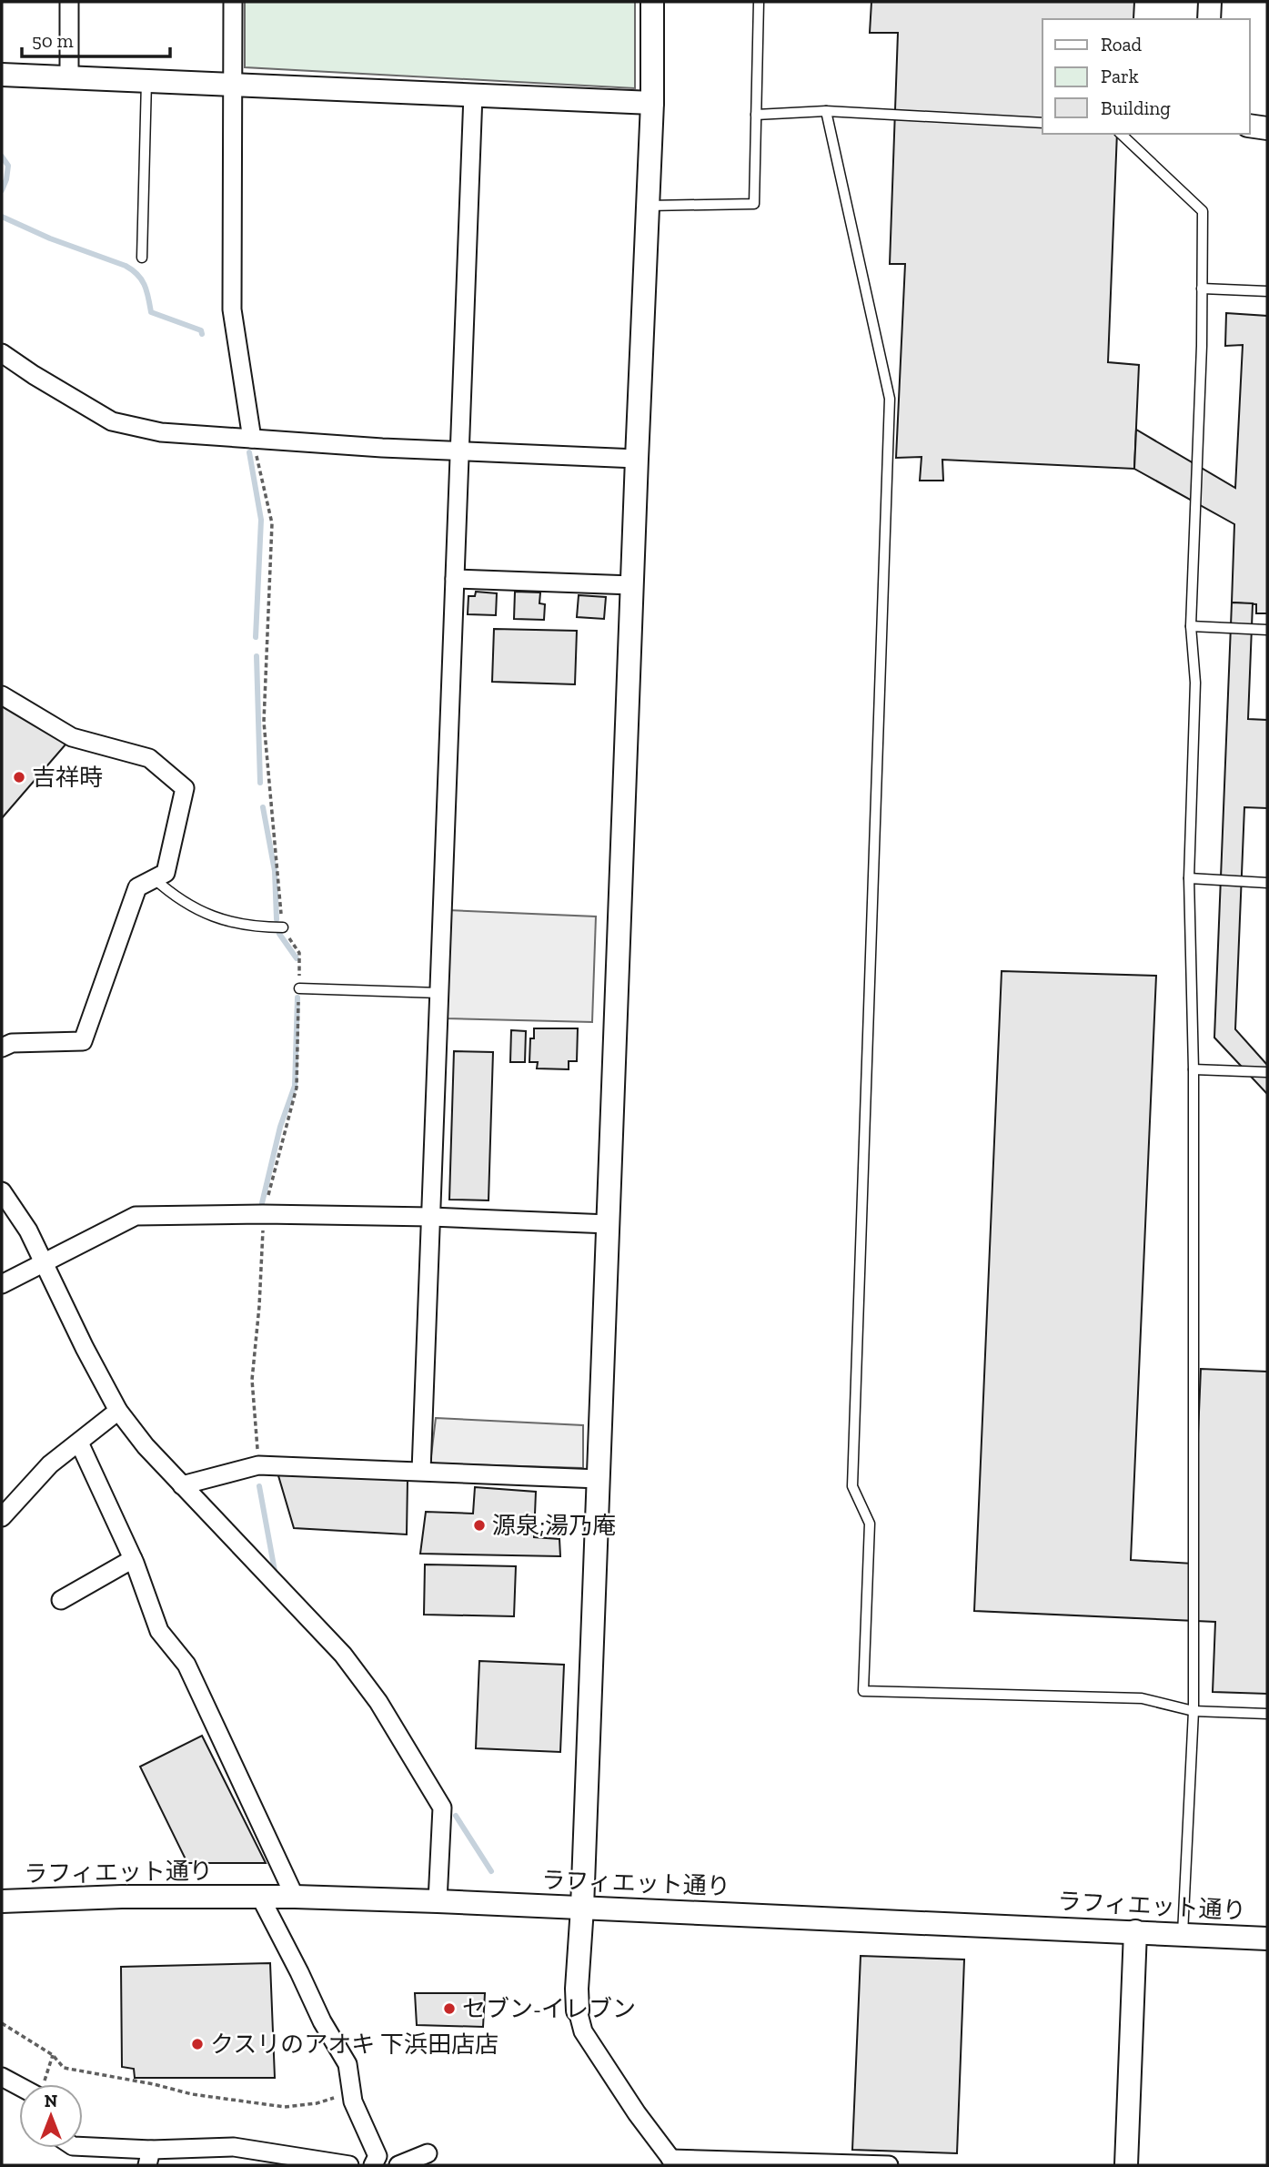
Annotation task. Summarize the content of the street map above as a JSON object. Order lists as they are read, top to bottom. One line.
{"streets":{"street":["ラフィエット通り"]},"places":["吉祥時","源泉;湯乃庵","セブン-イレブン","クスリのアオキ 下浜田店店"],"legend":["Road","Park","Building"],"scale_bar":"50 m","north":"top"}
